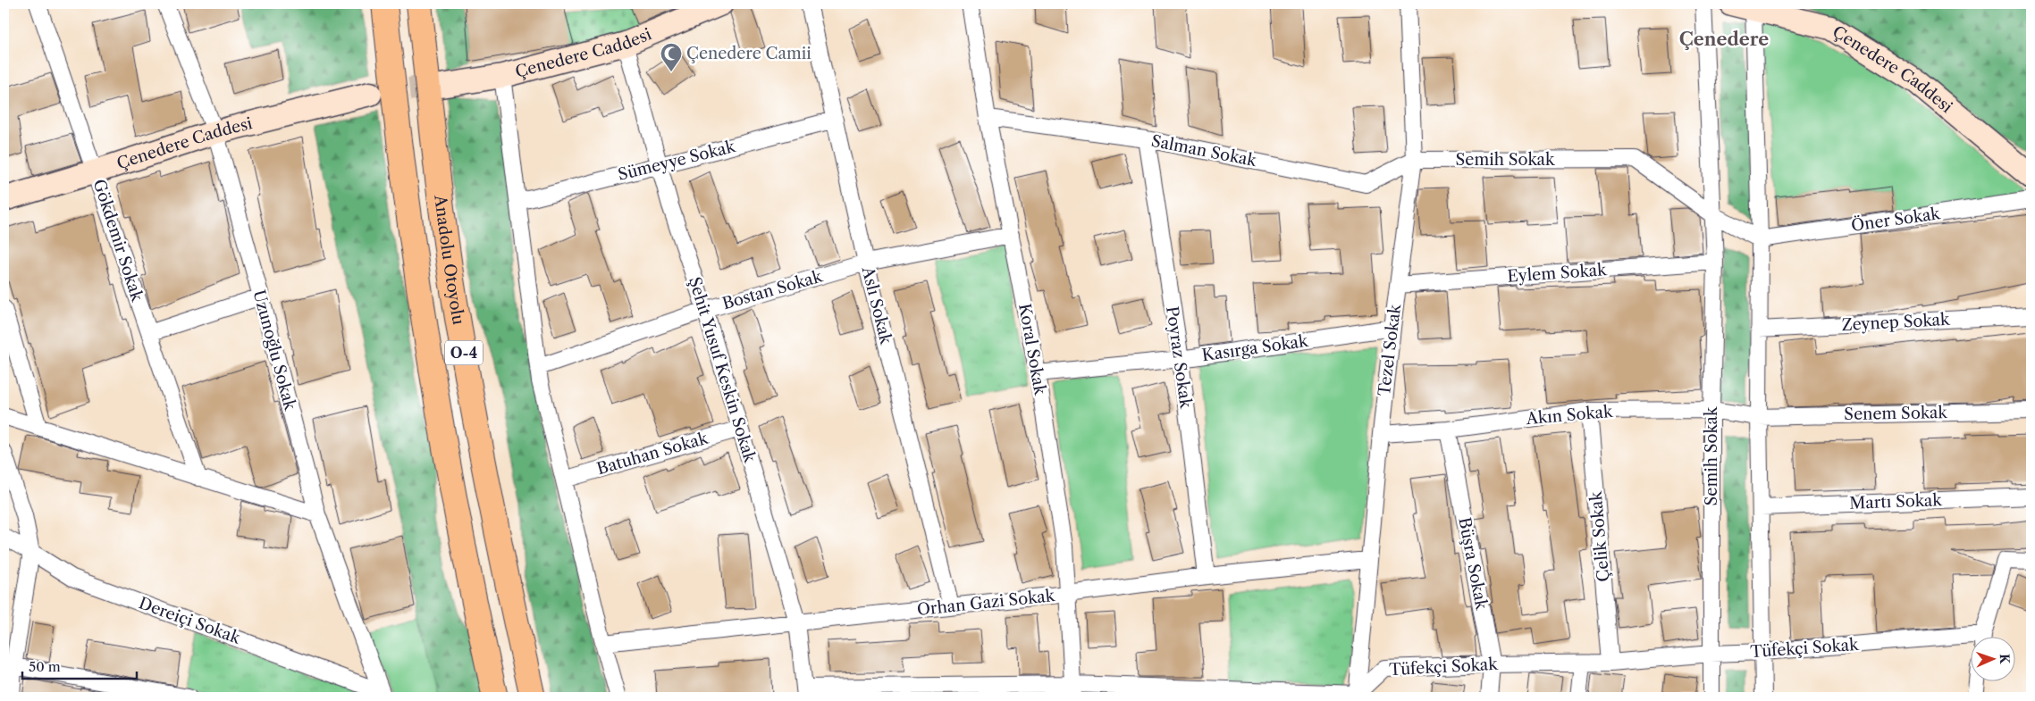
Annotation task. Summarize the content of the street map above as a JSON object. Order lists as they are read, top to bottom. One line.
{"streets":{"highway":["Anadolu Otoyolu","O-4"],"street":["Çenedere Caddesi","Salman Sokak","Semih Sokak","Sümeyye Sokak","Öner Sokak","Gökdemir Sokak","Eylem Sokak","Bostan Sokak","Aslı Sokak","Zeynep Sokak","Kasırga Sokak","Koral Sokak","Uzunoğlu Sokak","Tezel Sokak","Poyraz Sokak","Şehit Yusuf Keskin Sokak","Senem Sokak","Akın Sokak","Batuhan Sokak","Martı Sokak","Çelik Sokak","Büşra Sokak","Orhan Gazi Sokak","Dereiçi Sokak","Tüfekçi Sokak"]},"crossings":[["Çenedere Caddesi","Gökdemir Sokak"],["Çenedere Caddesi","Uzunoğlu Sokak"],["Çenedere Caddesi","Şehit Yusuf Keskin Sokak"],["Salman Sokak","Semih Sokak"],["Salman Sokak","Koral Sokak"],["Salman Sokak","Tezel Sokak"],["Salman Sokak","Poyraz Sokak"],["Semih Sokak","Öner Sokak"],["Semih Sokak","Eylem Sokak"],["Semih Sokak","Tezel Sokak"],["Semih Sokak","Akın Sokak"],["Semih Sokak","Tüfekçi Sokak"],["Sümeyye Sokak","Aslı Sokak"],["Sümeyye Sokak","Şehit Yusuf Keskin Sokak"],["Eylem Sokak","Tezel Sokak"],["Bostan Sokak","Aslı Sokak"],["Bostan Sokak","Koral Sokak"],["Bostan Sokak","Şehit Yusuf Keskin Sokak"],["Aslı Sokak","Orhan Gazi Sokak"],["Kasırga Sokak","Koral Sokak"],["Kasırga Sokak","Tezel Sokak"],["Kasırga Sokak","Poyraz Sokak"],["Koral Sokak","Orhan Gazi Sokak"],["Uzunoğlu Sokak","Dereiçi Sokak"],["Tezel Sokak","Akın Sokak"],["Tezel Sokak","Orhan Gazi Sokak"],["Tezel Sokak","Tüfekçi Sokak"],["Poyraz Sokak","Orhan Gazi Sokak"],["Şehit Yusuf Keskin Sokak","Batuhan Sokak"],["Şehit Yusuf Keskin Sokak","Orhan Gazi Sokak"],["Senem Sokak","Akın Sokak"],["Akın Sokak","Çelik Sokak"],["Akın Sokak","Büşra Sokak"],["Çelik Sokak","Tüfekçi Sokak"],["Büşra Sokak","Tüfekçi Sokak"]],"districts":["Çenedere"],"places":{"mosque":["Çenedere Camii"]},"scale_bar":"50 m","north":"right"}
